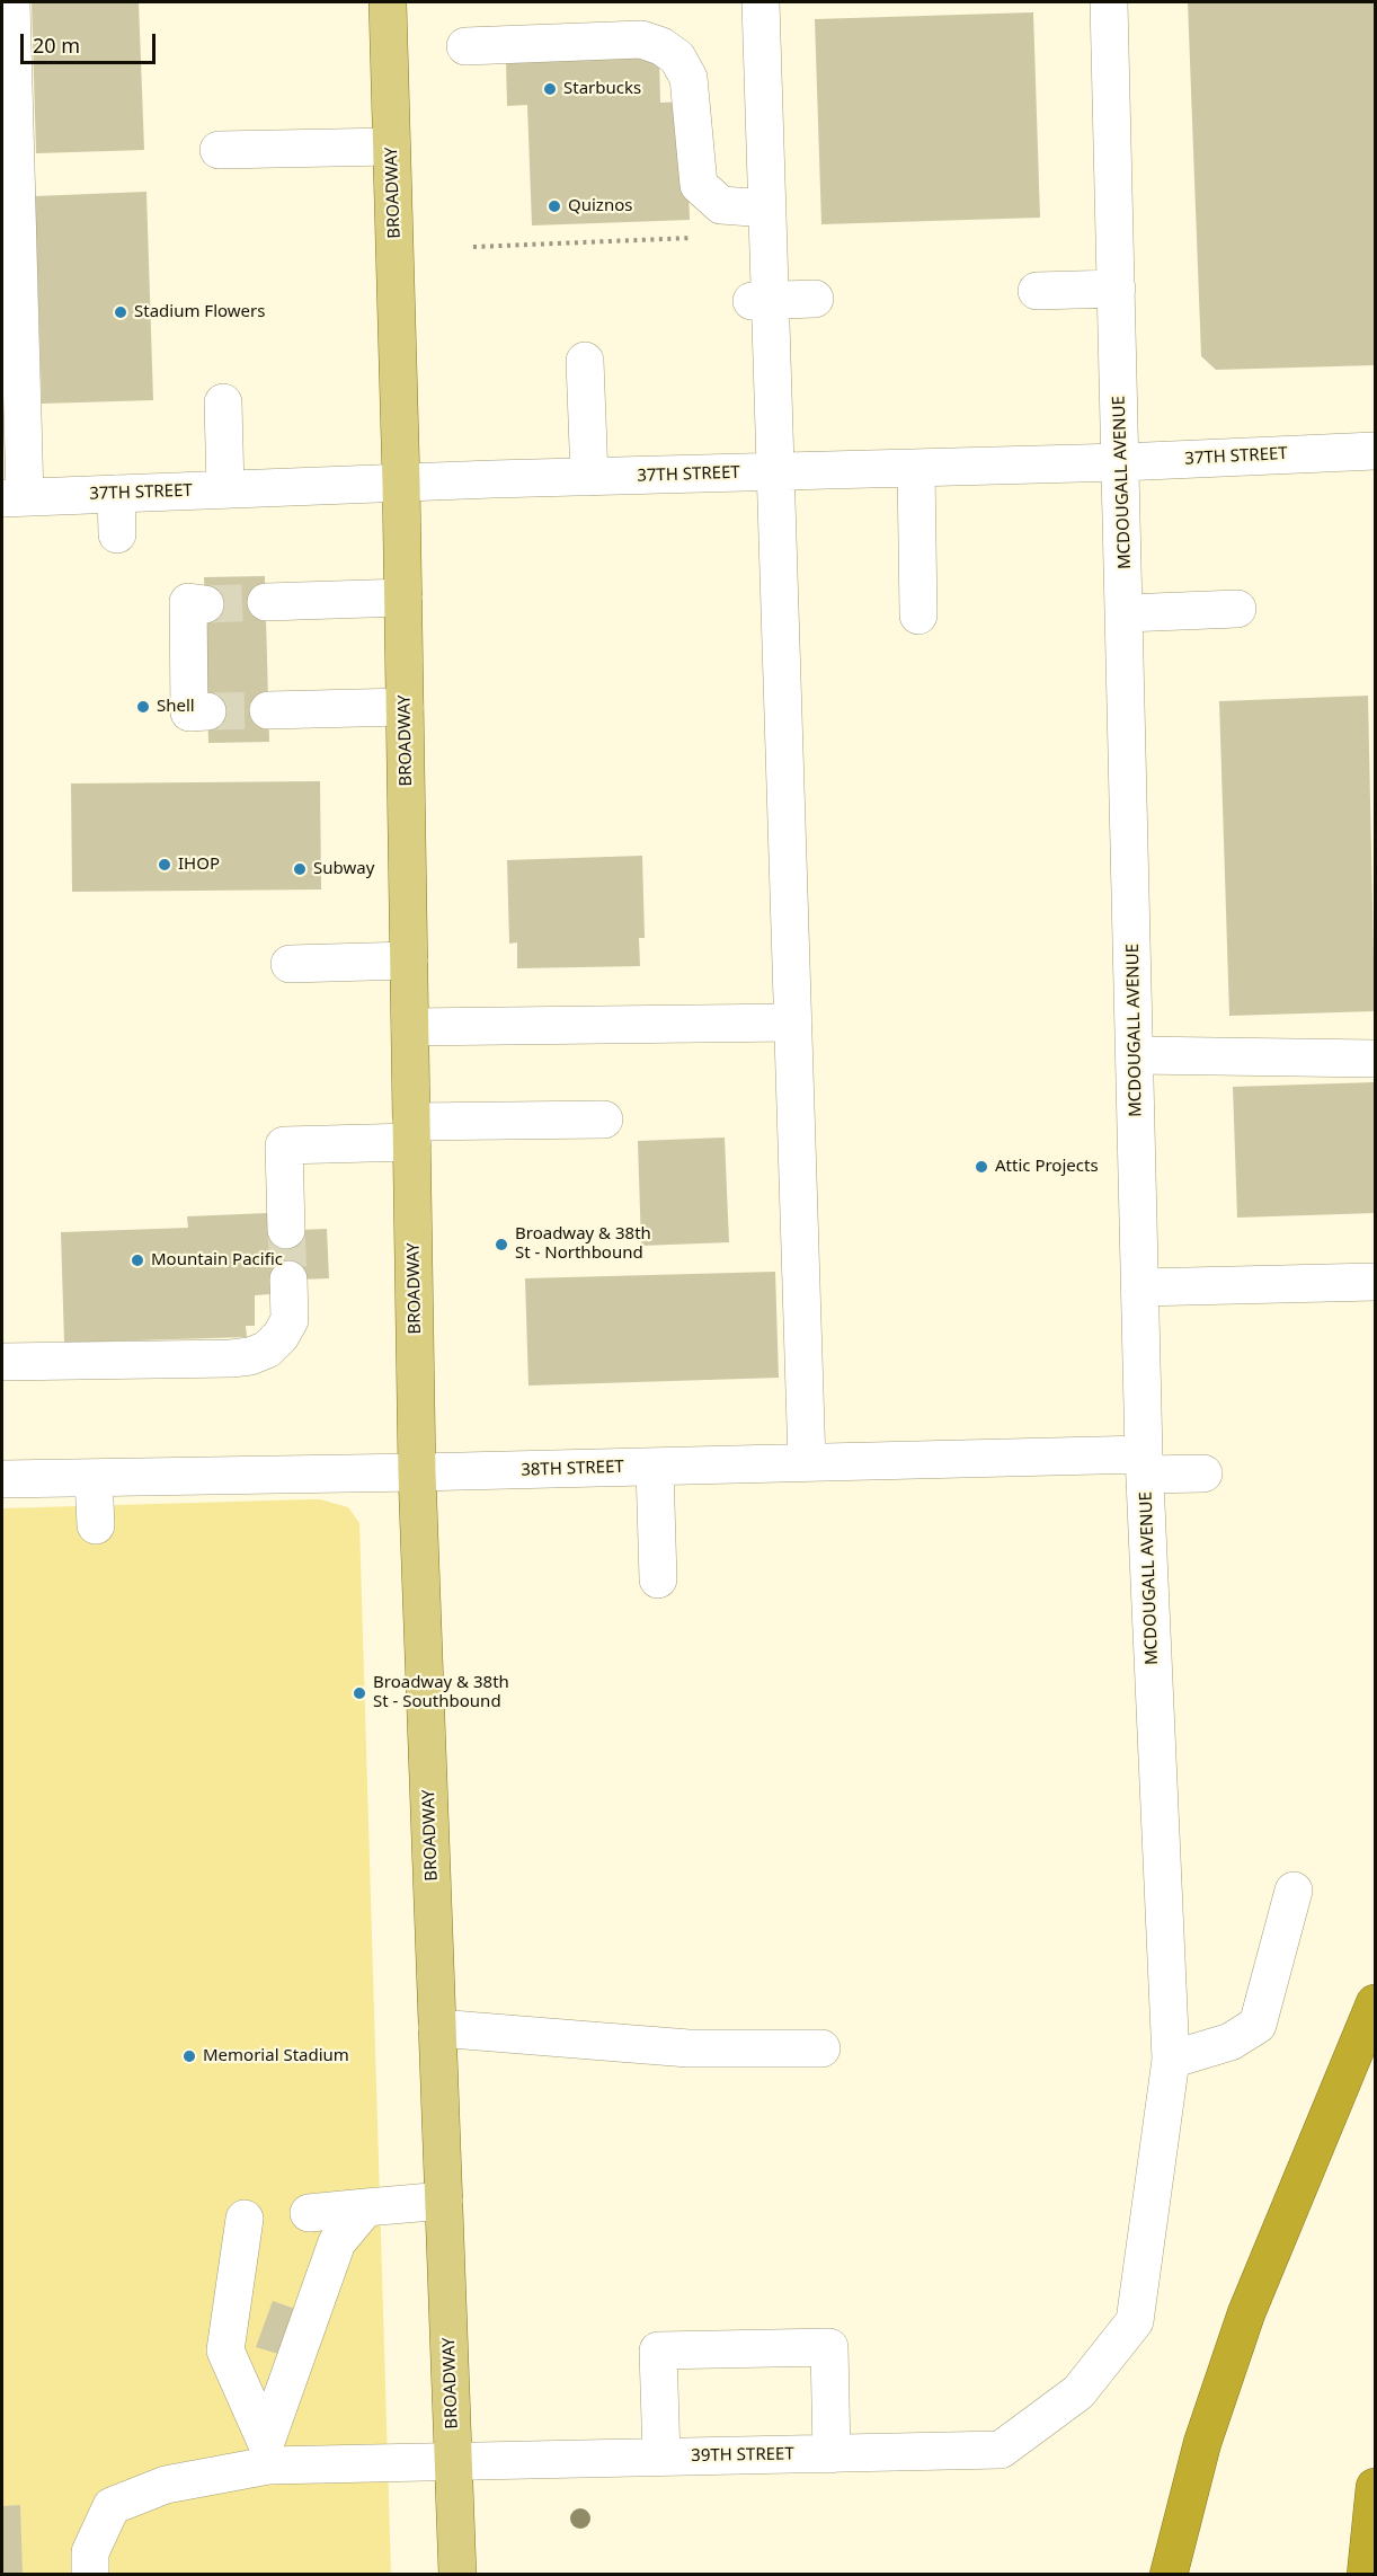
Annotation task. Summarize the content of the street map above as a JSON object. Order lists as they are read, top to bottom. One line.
{"streets":{"main road":["BROADWAY"],"street":["37TH STREET","MCDOUGALL AVENUE","38TH STREET","39TH STREET"]},"crossings":[["BROADWAY","37TH STREET"],["BROADWAY","38TH STREET"],["BROADWAY","39TH STREET"],["37TH STREET","MCDOUGALL AVENUE"],["MCDOUGALL AVENUE","38TH STREET"],["MCDOUGALL AVENUE","39TH STREET"]],"places":["Starbucks","Quiznos","Stadium Flowers","Shell","IHOP","Subway","Attic Projects","Broadway & 38th St - Northbound","Mountain Pacific","Broadway & 38th St - Southbound","Memorial Stadium"],"scale_bar":"20 m"}
